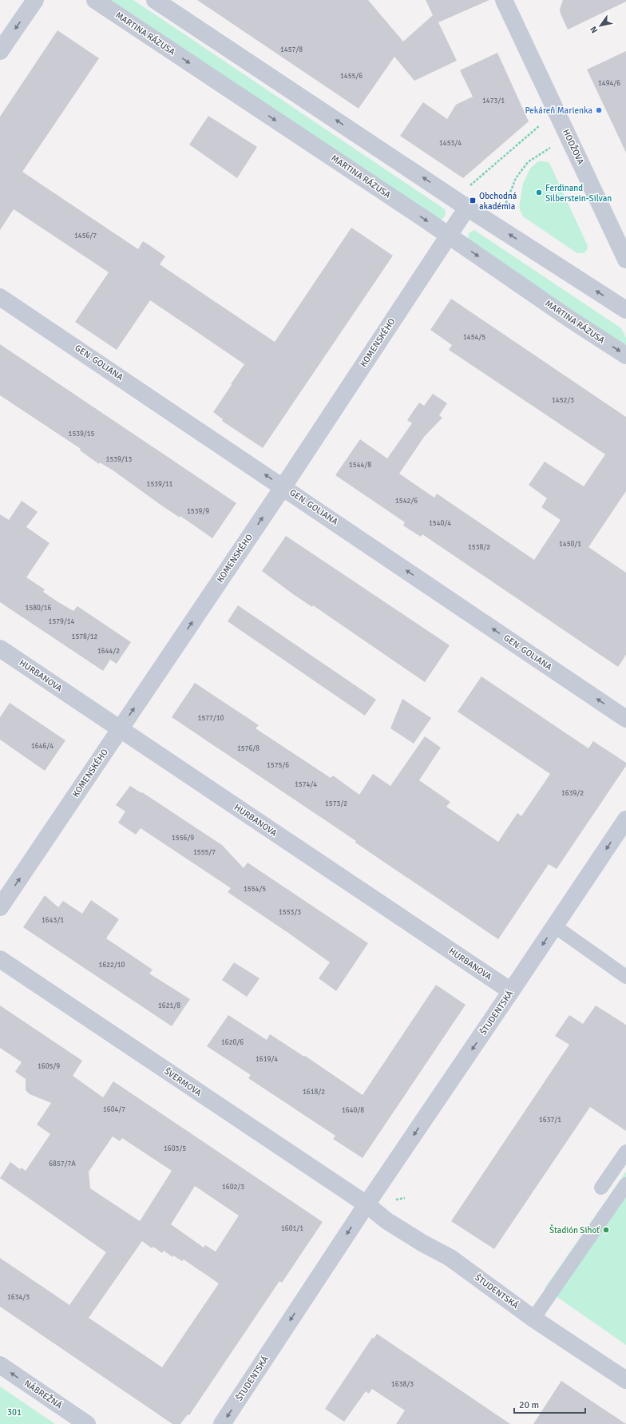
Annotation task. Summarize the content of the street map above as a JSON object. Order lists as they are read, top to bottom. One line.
{"streets":{"street":["MARTINA RÁZUSA","HODŽOVA","KOMENSKÉHO","GEN. GOLIANA","HURBANOVA","ŠTUDENTSKÁ","ŠVERMOVA","NÁBREŽNÁ"]},"crossings":[["MARTINA RÁZUSA","KOMENSKÉHO"],["KOMENSKÉHO","GEN. GOLIANA"],["KOMENSKÉHO","HURBANOVA"],["HURBANOVA","ŠTUDENTSKÁ"],["ŠTUDENTSKÁ","ŠVERMOVA"]],"one_way":["KOMENSKÉHO","GEN. GOLIANA","ŠTUDENTSKÁ","NÁBREŽNÁ"],"parks":["301"],"places":{"other":["Pekáreň Marienka","Ferdinand Silberstein-Silvan","Štadión Sihoť"],"transit":["Obchodná akadémia"]},"house_numbers":["1457/8","1455/6","1494/6","1473/1","1453/4","1456/7","1454/5","1452/3","1539/15","1539/13","1544/8","1539/11","1542/6","1539/9","1540/4","1450/1","1538/2","1580/16","1579/14","1578/12","1644/2","1577/10","1646/4","1576/8","1575/6","1574/4","1639/2","1573/2","1556/9","1555/7","1554/5","1553/3","1643/1","1622/10","1621/8","1620/6","1619/4","1605/9","1618/2","1604/7","1640/8","1637/1","1603/5","6857/7A","1602/3","1601/1","1634/3","1638/3"],"scale_bar":"20 m","north":"bottom left"}
